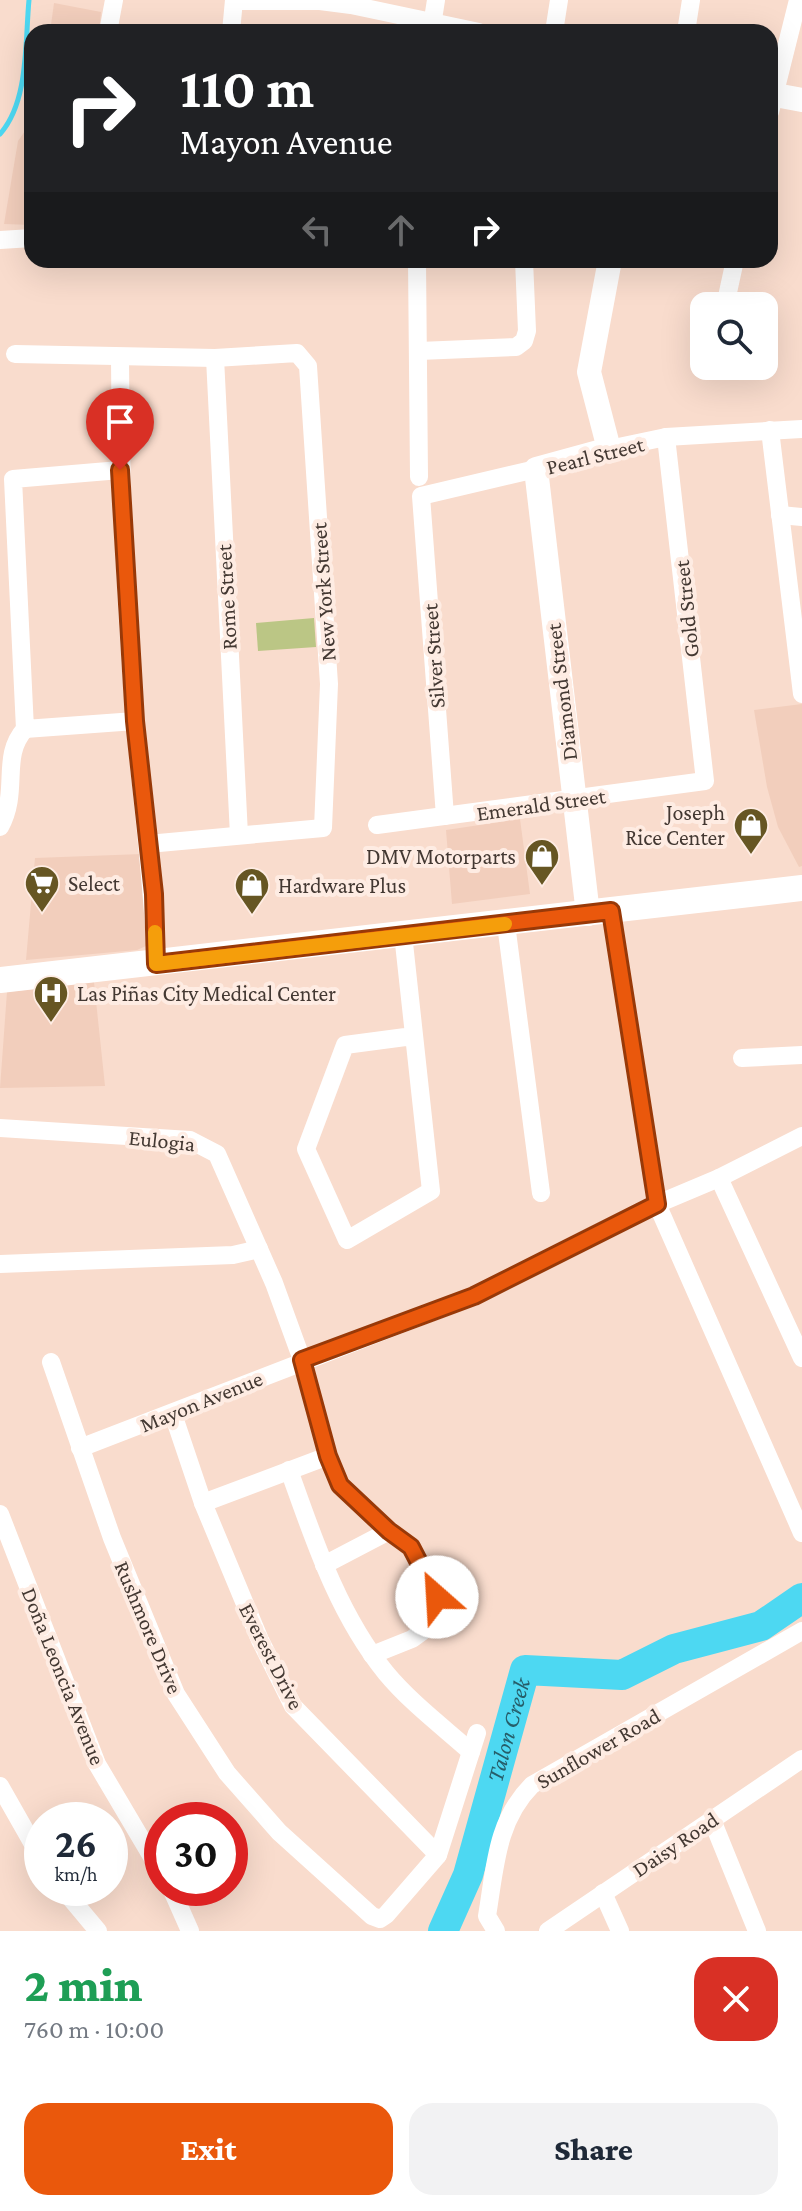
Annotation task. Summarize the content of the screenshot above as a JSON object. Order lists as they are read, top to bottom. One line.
{"streets":{"street":["Pearl Street","New York Street","Rome Street","Gold Street","Silver Street","Diamond Street","Emerald Street","Eulogia","Mayon Avenue","Rushmore Drive","Everest Drive","Doña Leoncia Avenue","Sunflower Road","Daisy Road"]},"crossings":[["Pearl Street","Gold Street"],["Pearl Street","Silver Street"],["Pearl Street","Diamond Street"],["New York Street","Rome Street"],["Gold Street","Emerald Street"],["Silver Street","Emerald Street"],["Diamond Street","Emerald Street"],["Eulogia","Mayon Avenue"],["Mayon Avenue","Rushmore Drive"],["Mayon Avenue","Everest Drive"],["Rushmore Drive","Everest Drive"]],"water":["Talon Creek"],"places":{"shop":["Joseph Rice Center","DMV Motorparts","Hardware Plus"],"supermarket":["Select"],"hospital":["Las Piñas City Medical Center"]},"page":{"turn":["110 m","Mayon Avenue"],"speed":"26 km/h","limit":"30","heading":["2 min","760 m · 10:00"],"buttons":["Exit","Share"]}}
